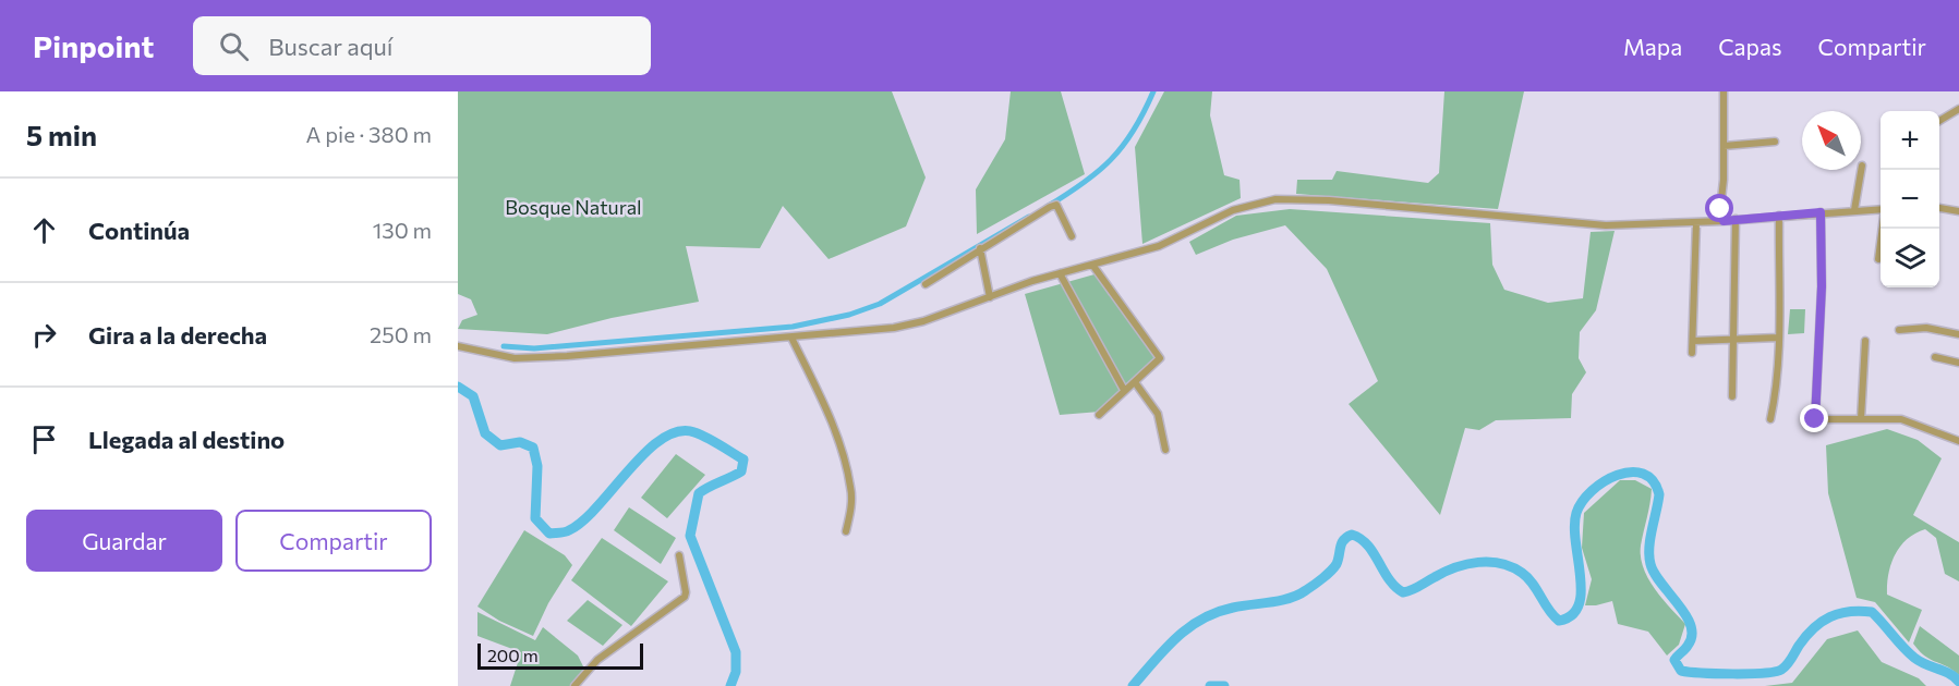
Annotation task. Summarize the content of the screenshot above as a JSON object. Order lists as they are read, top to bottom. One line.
{"parks":["Bosque Natural"],"scale_bar":"200 m","north":"top left","page":{"header":"Pinpoint","search":"Buscar aquí","nav":["Mapa","Capas","Compartir"],"heading":["5 min","A pie · 380 m"],"map_buttons":["+","−"],"list":[["Continúa","130 m"],["Gira a la derecha","250 m"],"Llegada al destino"],"buttons":["Guardar","Compartir"],"scale":"200 m"}}
